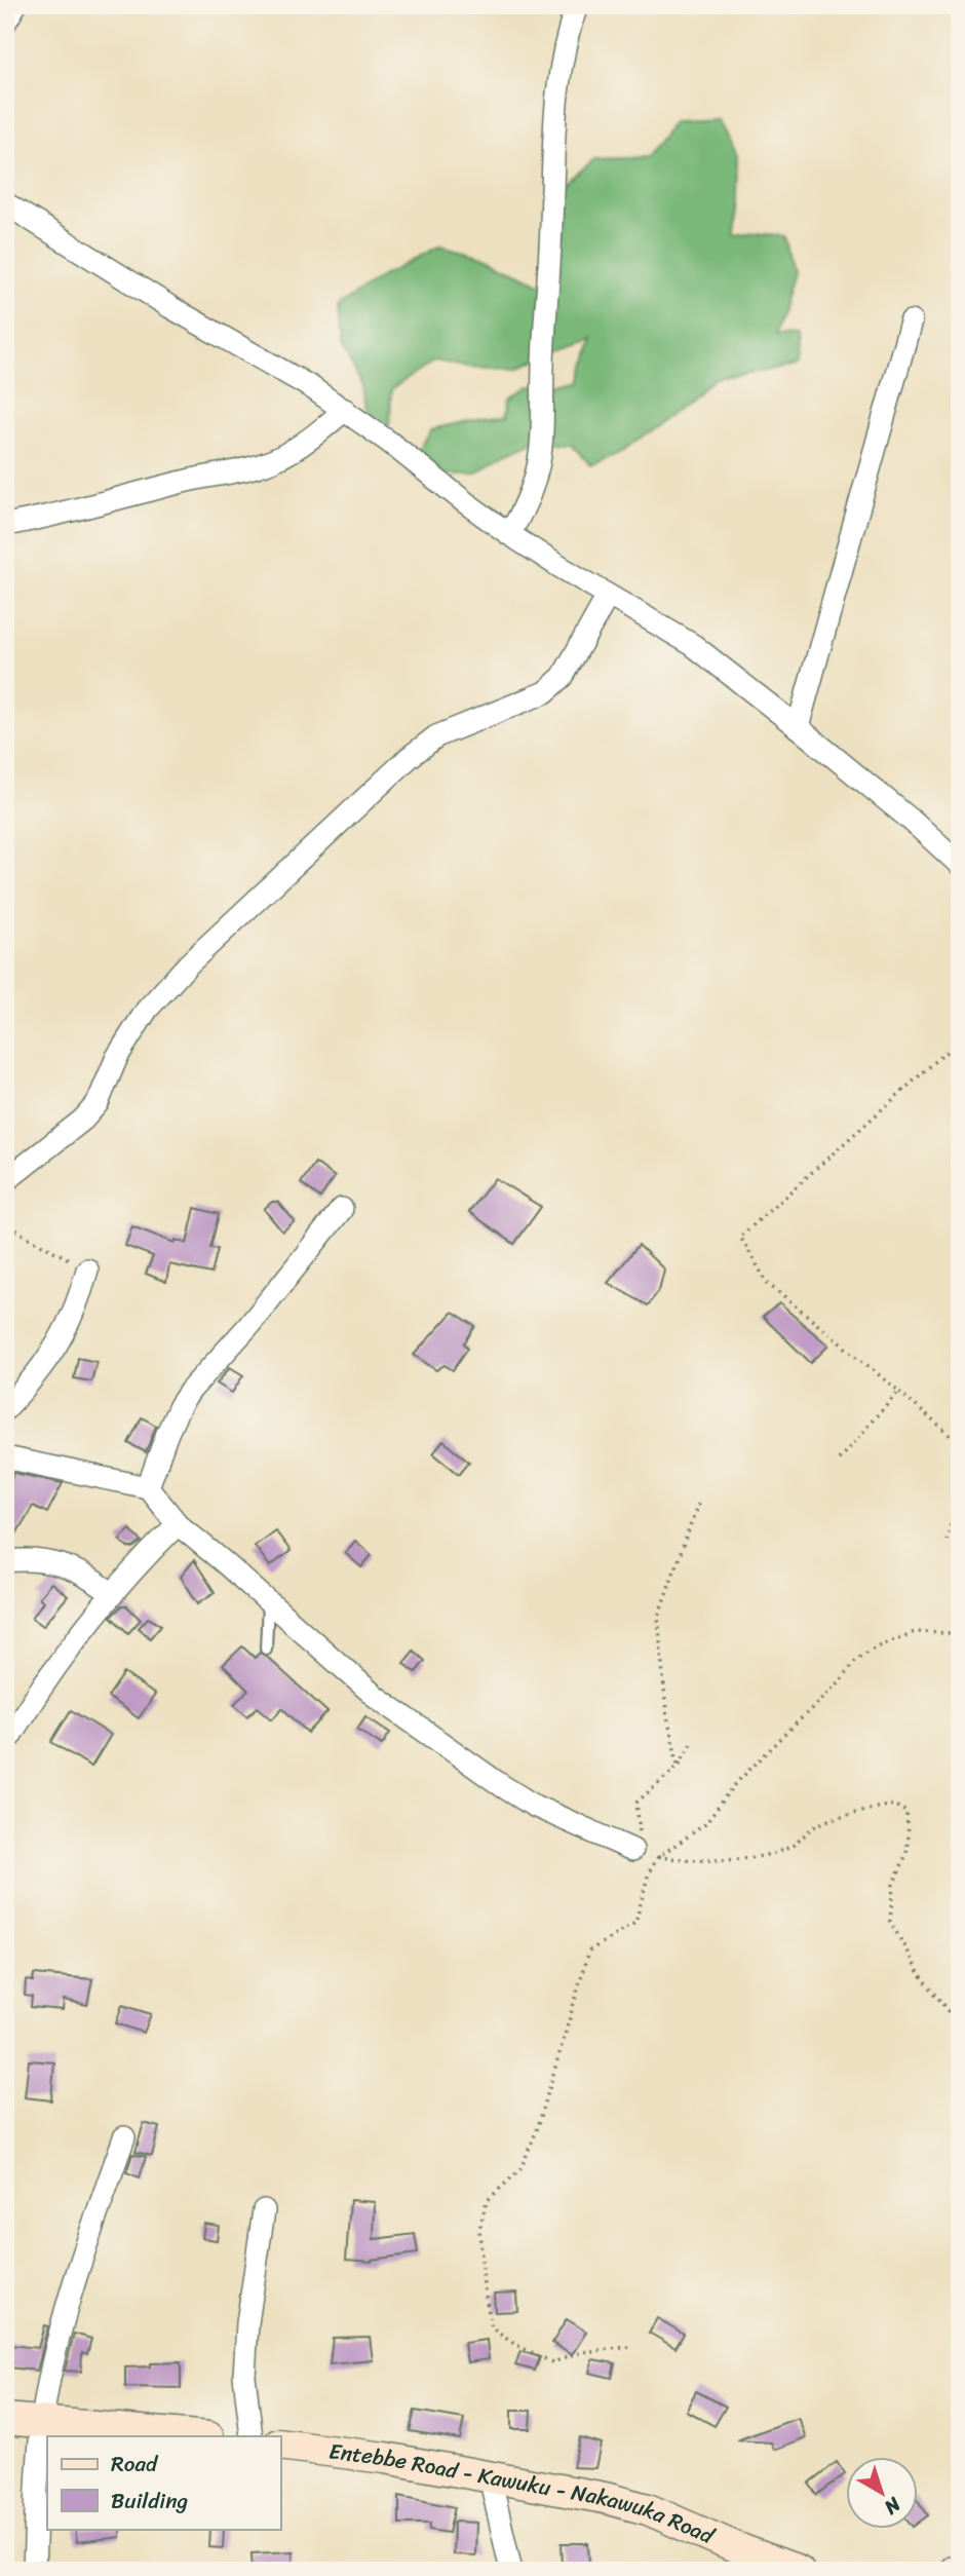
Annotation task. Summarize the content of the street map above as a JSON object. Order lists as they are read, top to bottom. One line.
{"streets":{"main road":["Entebbe Road - Kawuku - Nakawuka Road"]},"legend":["Road","Building"],"north":"bottom right"}
